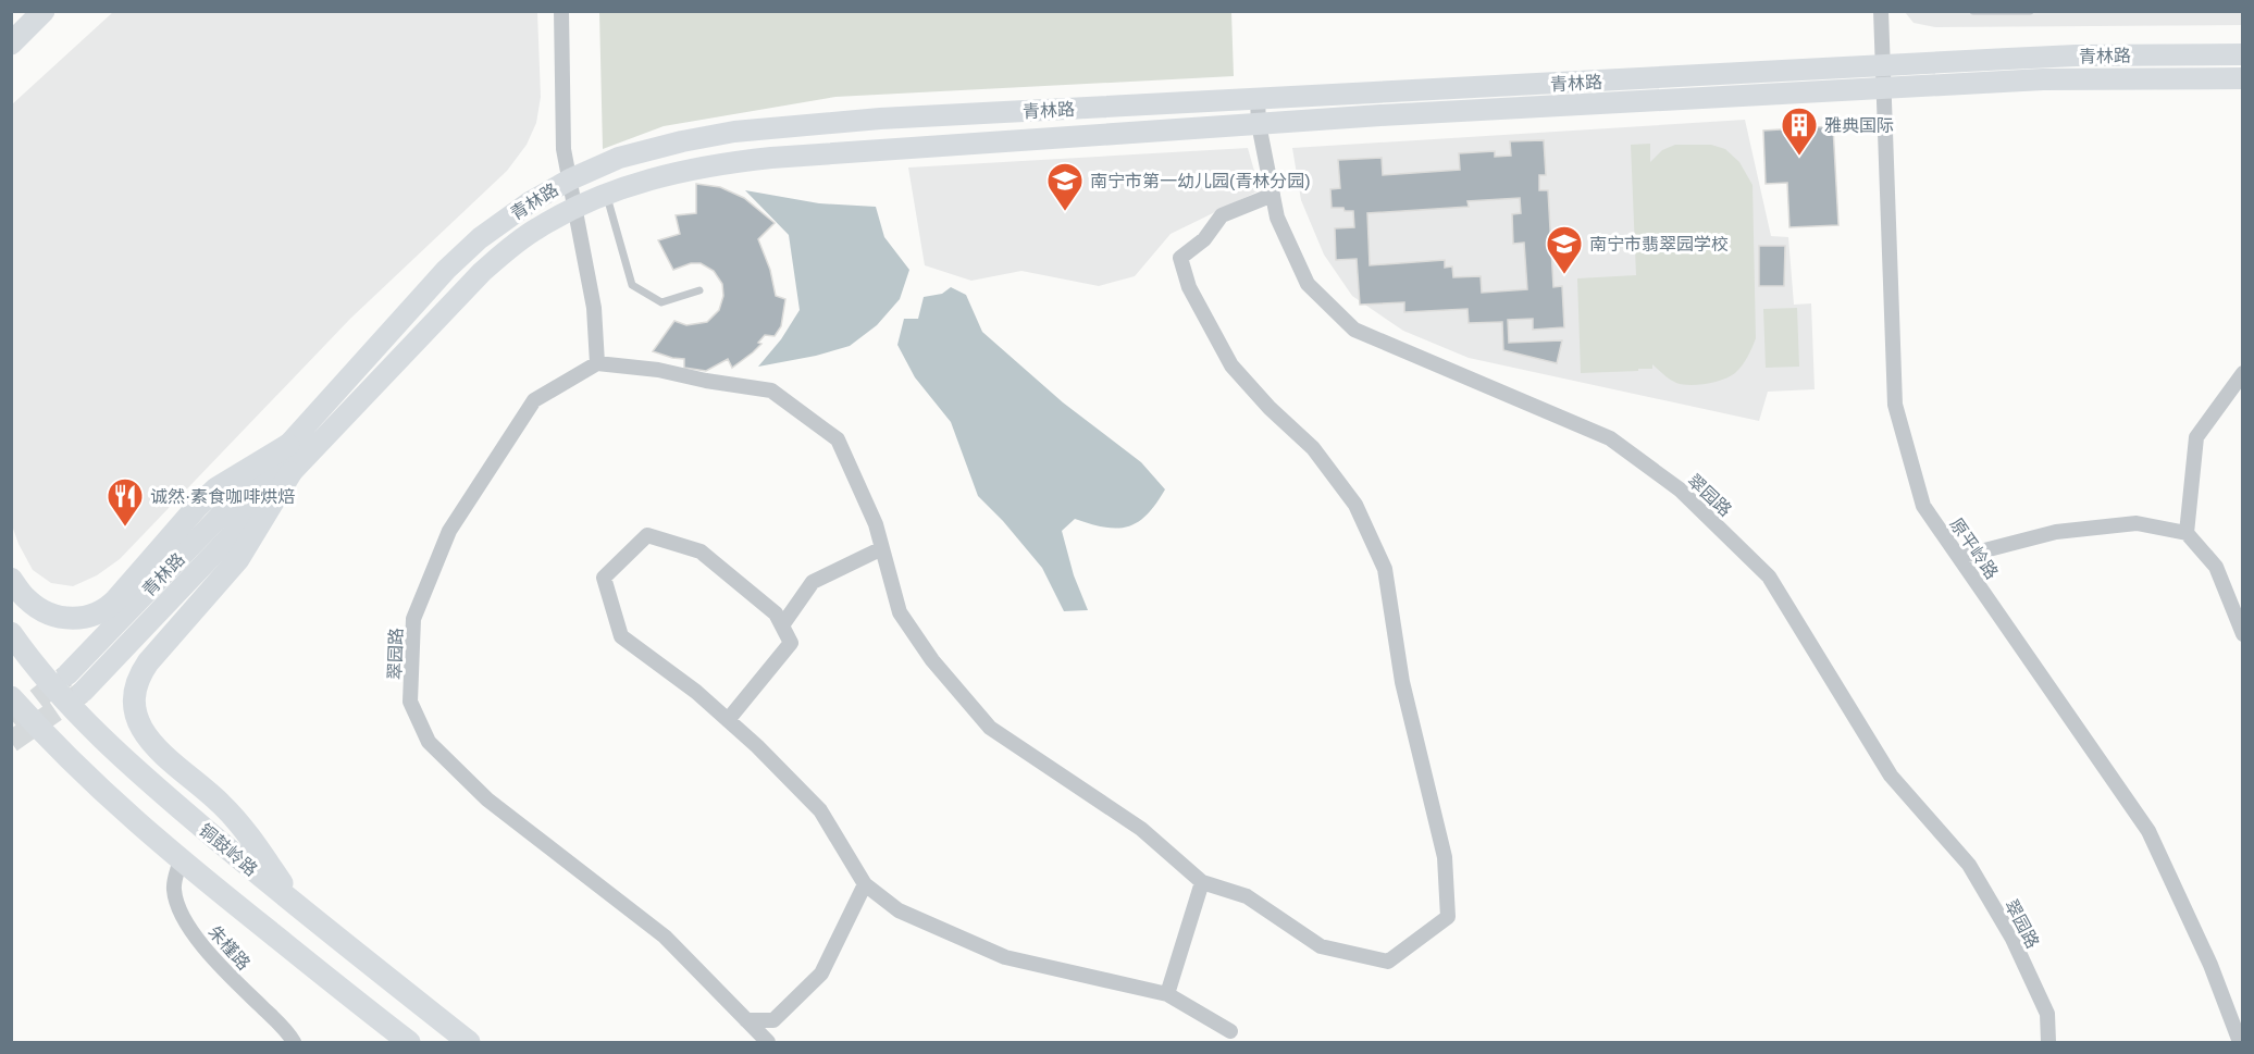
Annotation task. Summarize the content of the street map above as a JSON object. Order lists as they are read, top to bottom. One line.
{"streets":{"main road":["青林路","铜鼓岭路"],"street":["翠园路","原平岭路","朱槿路"]},"crossings":[["青林路","翠园路"],["青林路","原平岭路"]],"places":{"building":["雅典国际"],"school or university":["南宁市第一幼儿园(青林分园)","南宁市翡翠园学校"],"restaurant":["诚然·素食咖啡烘焙"]}}
